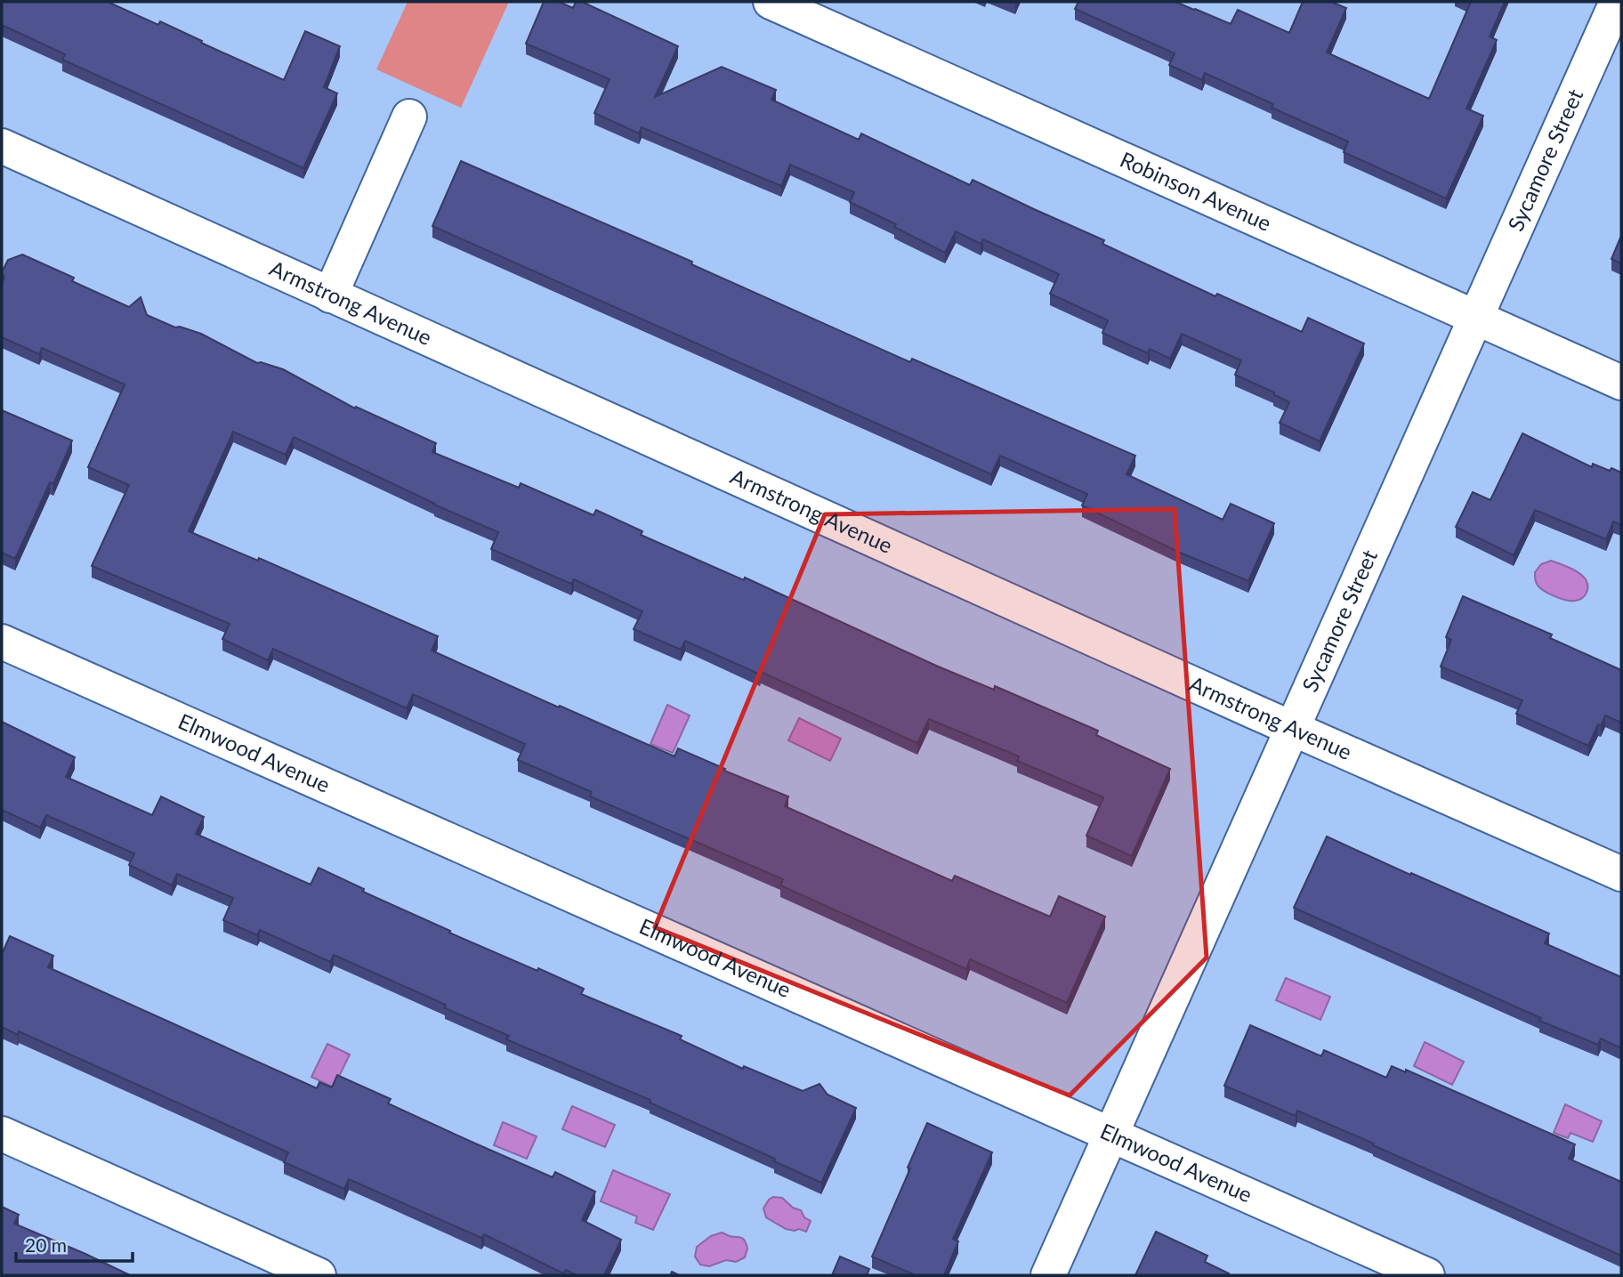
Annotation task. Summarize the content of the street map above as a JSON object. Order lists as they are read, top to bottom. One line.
{"streets":{"street":["Sycamore Street","Robinson Avenue","Armstrong Avenue","Elmwood Avenue"]},"crossings":[["Sycamore Street","Robinson Avenue"],["Sycamore Street","Armstrong Avenue"],["Sycamore Street","Elmwood Avenue"]],"scale_bar":"20 m"}
